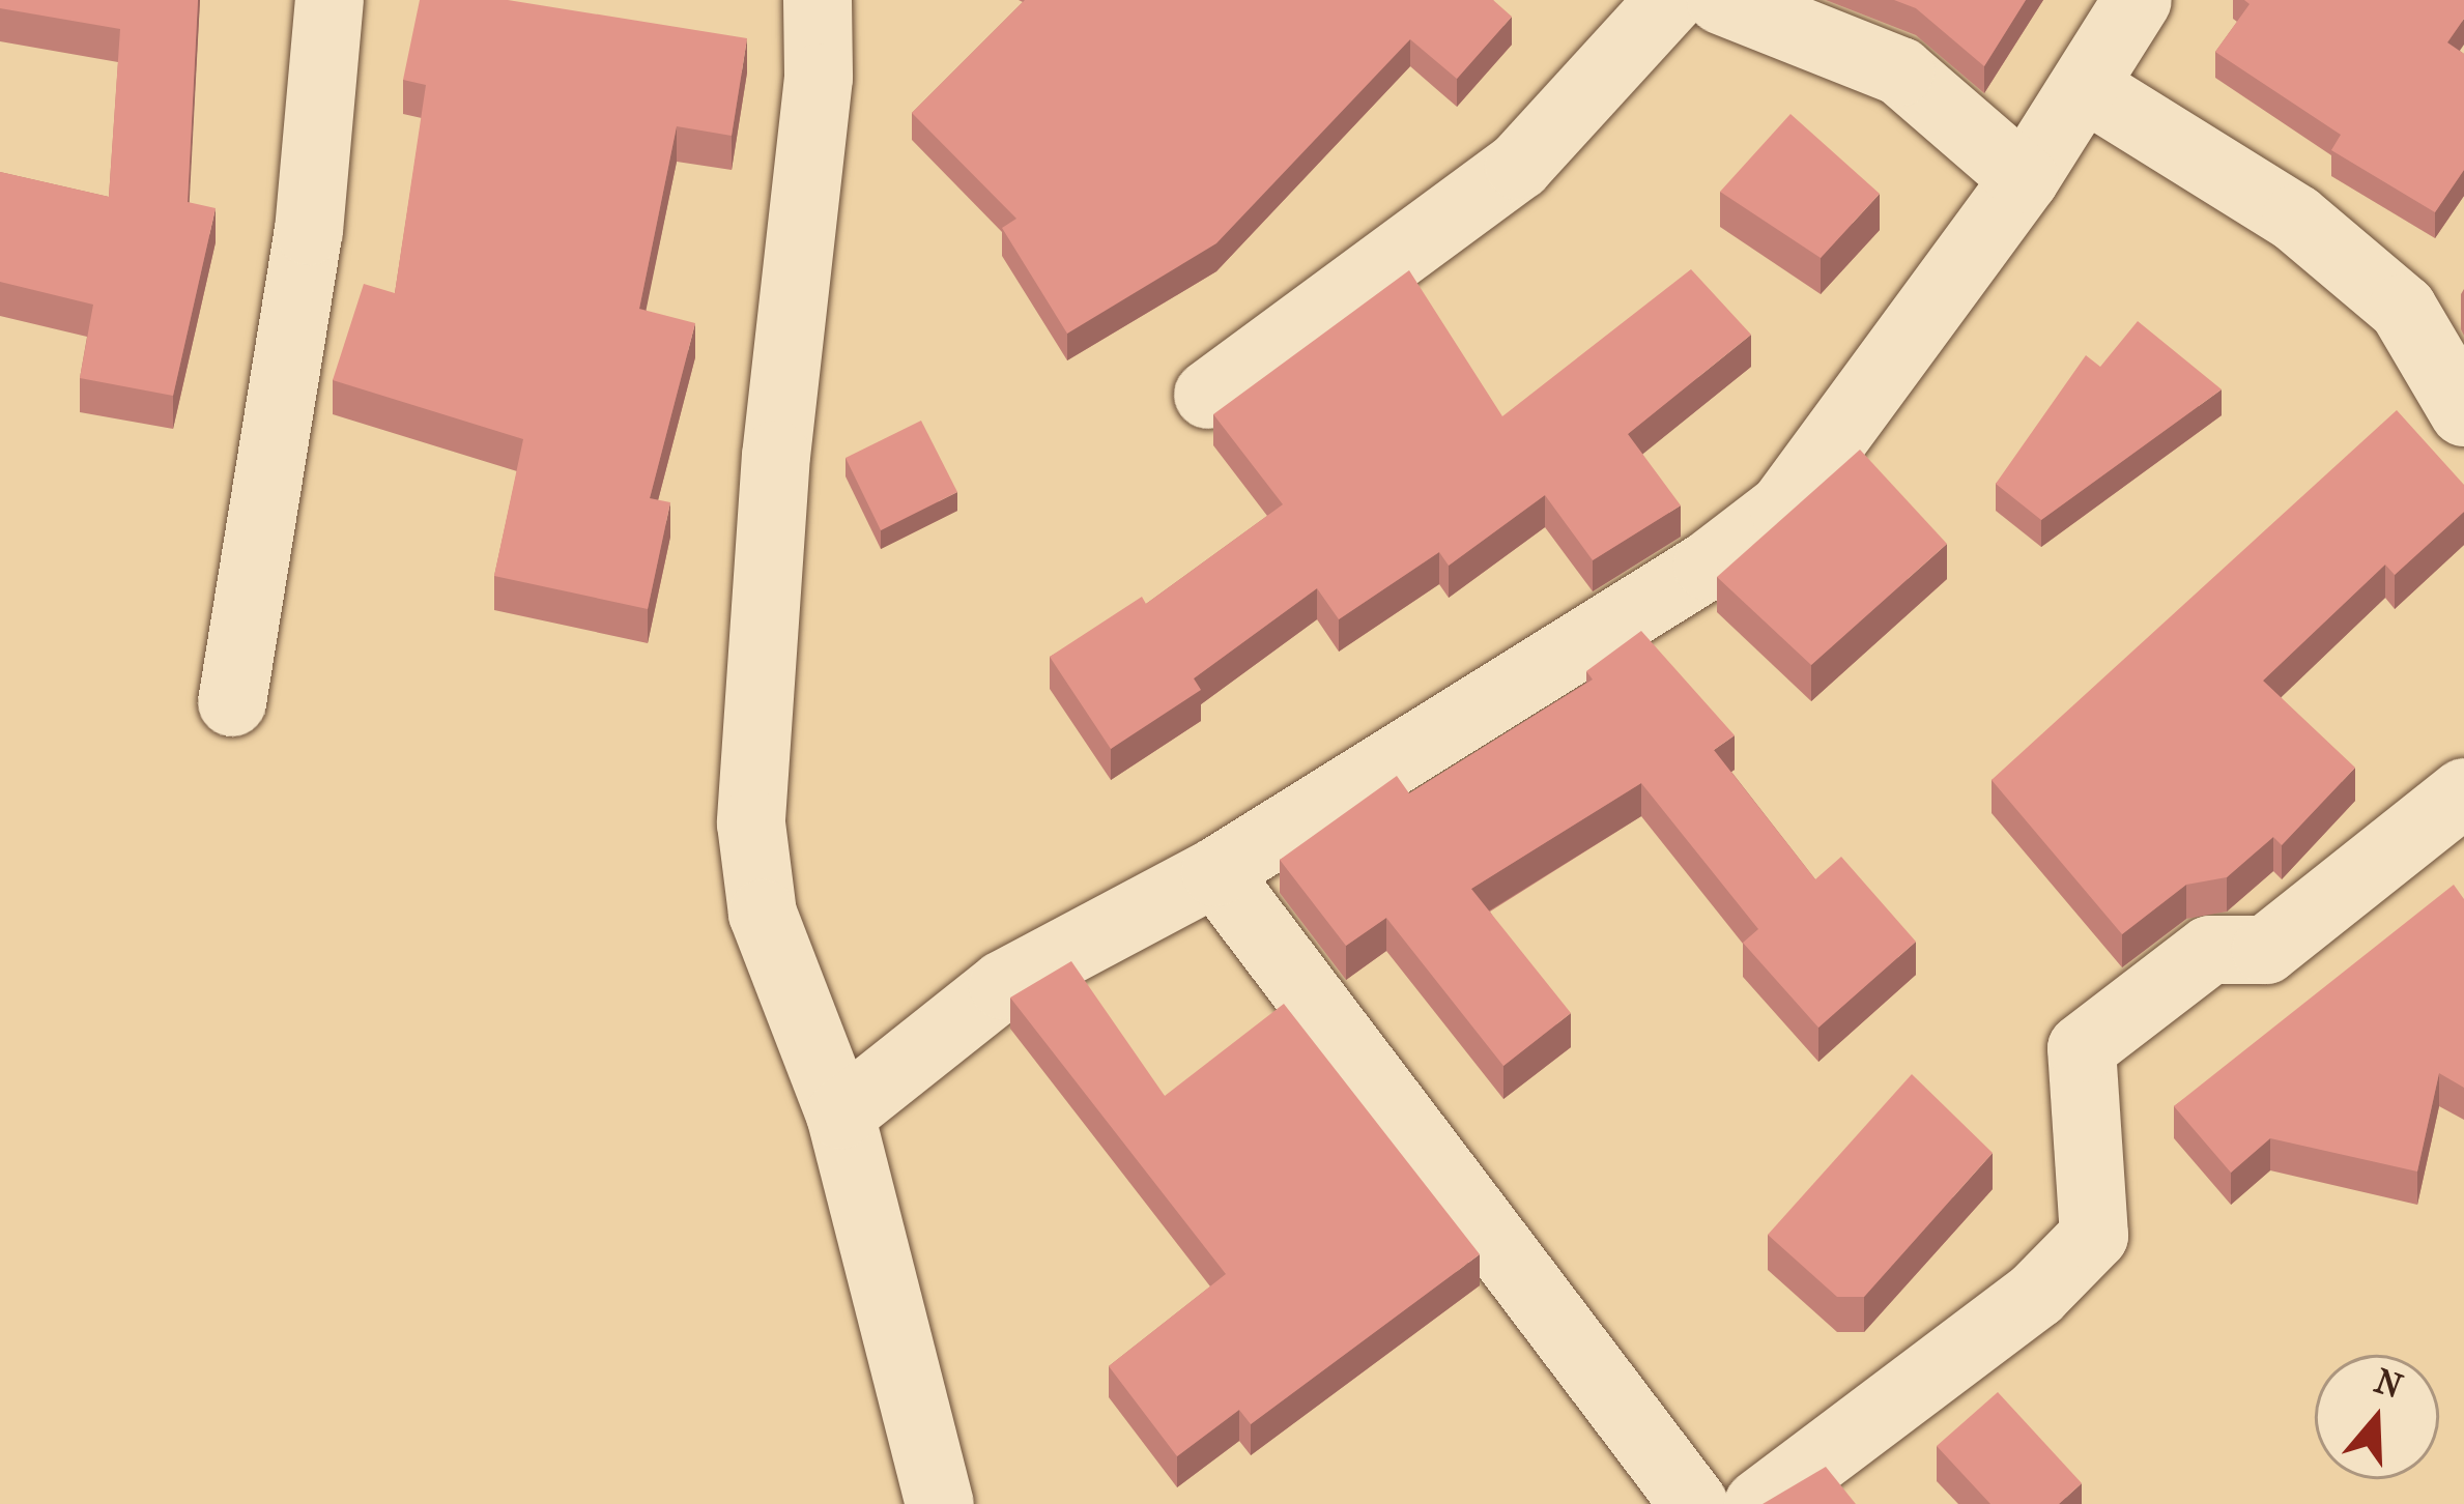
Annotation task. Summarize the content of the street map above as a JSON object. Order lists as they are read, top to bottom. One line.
{"north":"top"}
